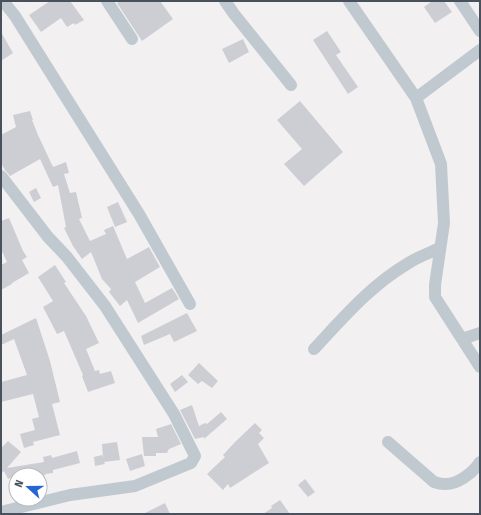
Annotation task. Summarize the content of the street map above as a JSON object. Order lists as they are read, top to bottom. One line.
{"north":"left"}
